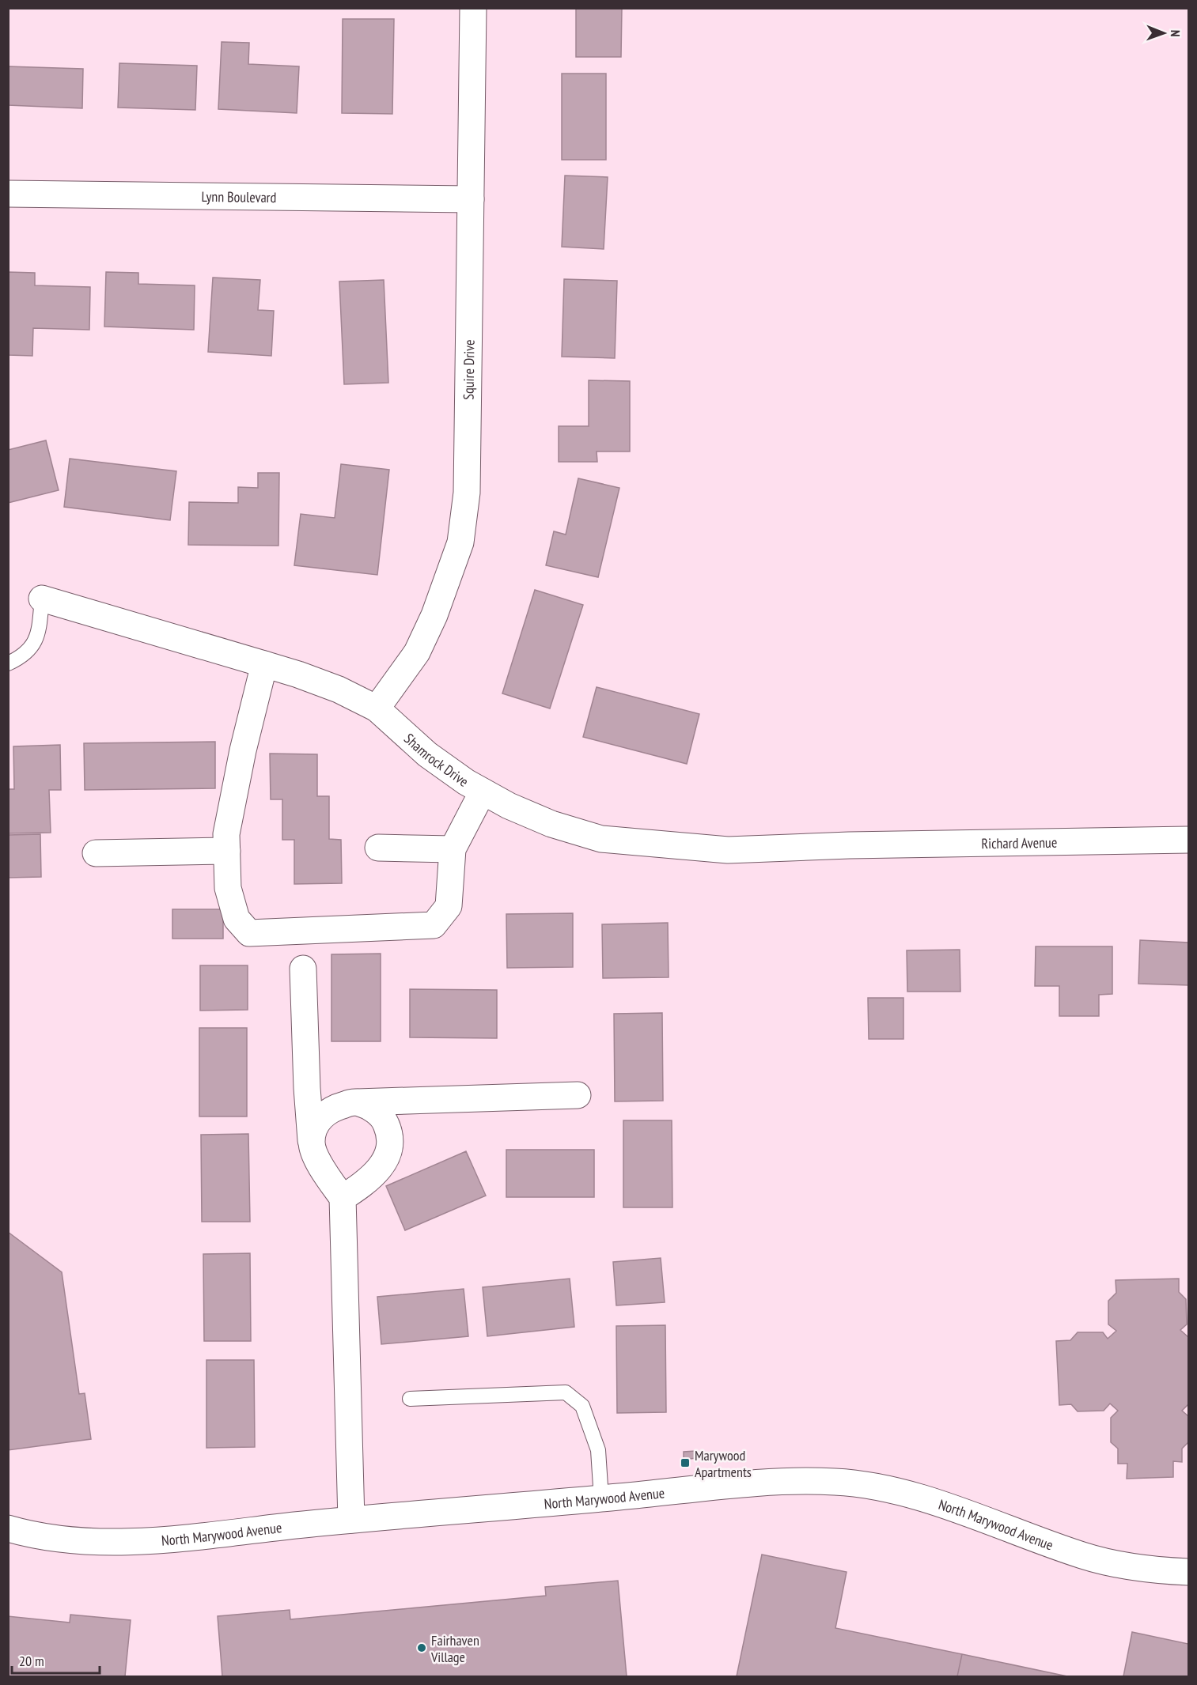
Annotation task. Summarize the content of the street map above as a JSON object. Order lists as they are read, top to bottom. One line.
{"streets":{"street":["Lynn Boulevard","Squire Drive","Shamrock Drive","Richard Avenue","North Marywood Avenue"]},"crossings":[["Lynn Boulevard","Squire Drive"],["Squire Drive","Shamrock Drive"],["Shamrock Drive","Richard Avenue"]],"places":{"transit":["Marywood Apartments"],"other":["Fairhaven Village"]},"scale_bar":"20 m","north":"right"}
